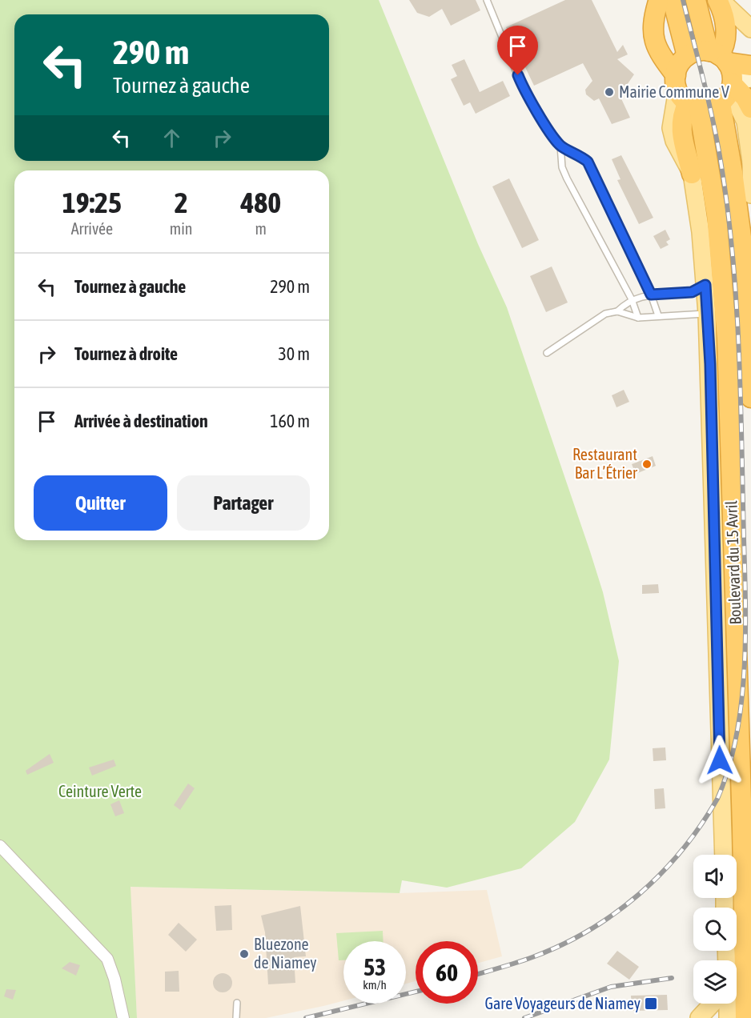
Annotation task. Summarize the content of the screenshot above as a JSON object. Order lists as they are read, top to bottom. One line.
{"streets":{"highway":["Boulevard du 15 Avril"]},"parks":["Ceinture Verte"],"places":{"other":["Mairie Commune V","Restaurant Bar L’Étrier","Bluezone de Niamey"],"transit":["Gare Voyageurs de Niamey"]},"page":{"turn":["290 m","Tournez à gauche"],"eta":["19:25","Arrivée","2","min","480","m"],"list":[{"name":"Tournez à gauche","value":"290 m"},{"name":"Tournez à droite","value":"30 m"},{"name":"Arrivée à destination","value":"160 m"}],"buttons":["Quitter","Partager"],"speed":"53 km/h","limit":"60"}}
